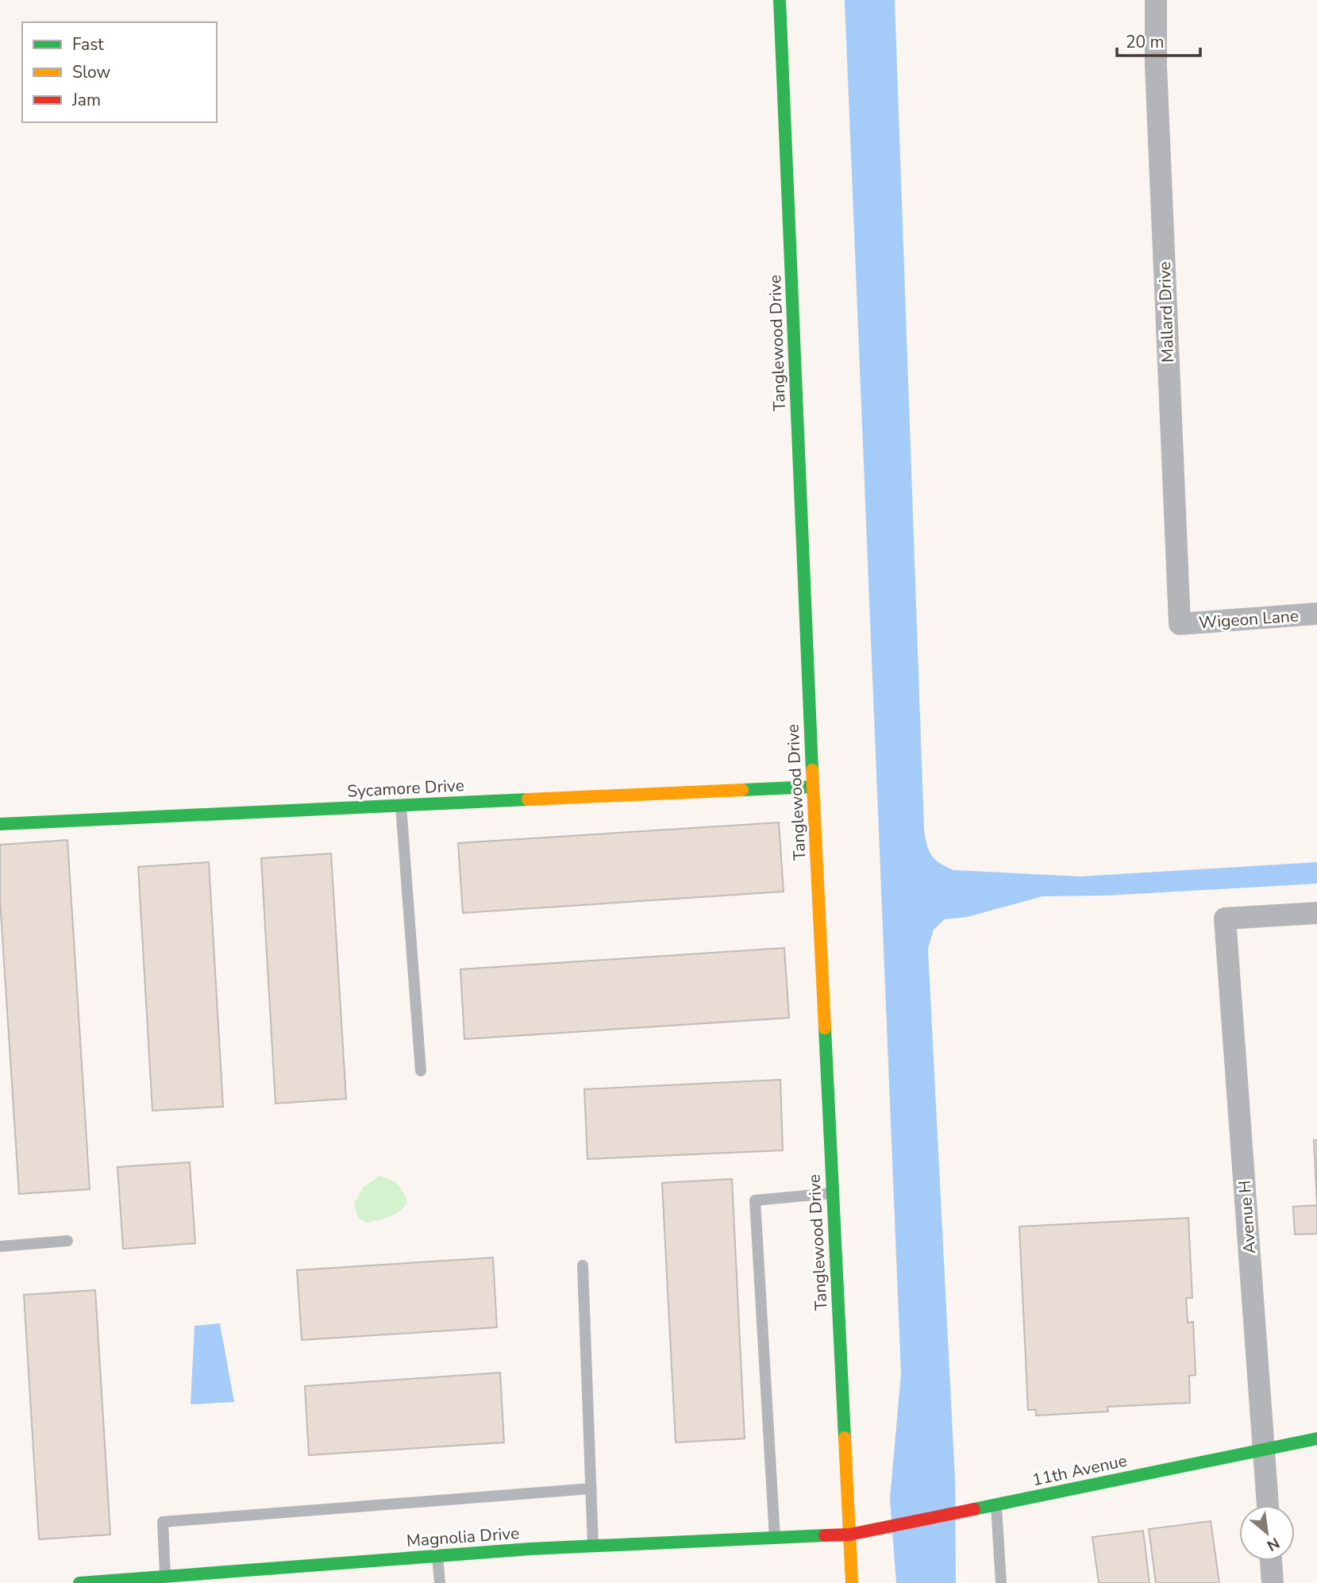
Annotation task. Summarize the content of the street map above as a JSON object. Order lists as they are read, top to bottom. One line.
{"streets":{"street":["Mallard Drive","Tanglewood Drive","Wigeon Lane","Sycamore Drive","Avenue H","11th Avenue","Magnolia Drive"]},"crossings":[["Mallard Drive","Wigeon Lane"],["Tanglewood Drive","Sycamore Drive"],["Tanglewood Drive","11th Avenue"],["Tanglewood Drive","Magnolia Drive"],["Avenue H","11th Avenue"],["11th Avenue","Magnolia Drive"]],"legend":["Fast","Slow","Jam"],"scale_bar":"20 m","north":"bottom right"}
